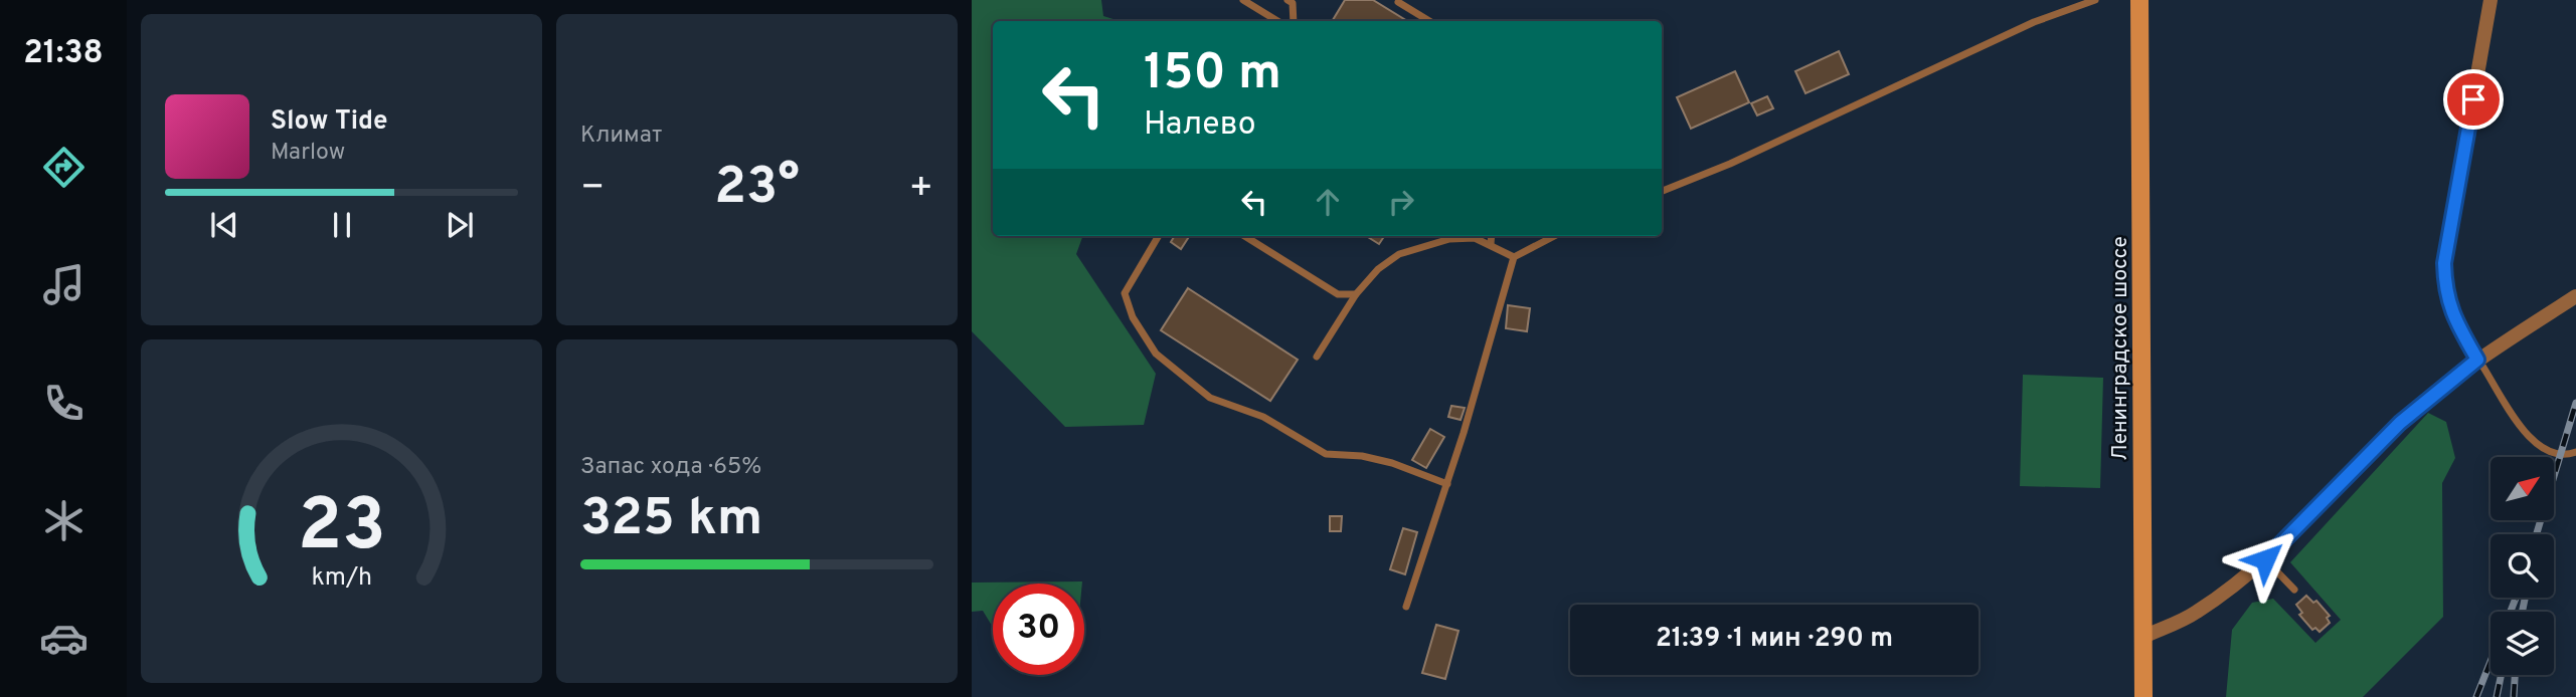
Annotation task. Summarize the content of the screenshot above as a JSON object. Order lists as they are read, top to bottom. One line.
{"streets":{"main road":["Ленинградское шоссе"]},"north":"top right","page":{"tabs":"21:38","tile":["Климат",["Запас хода · 65%","325 km"]],"turn":["150 m","Налево"],"song":["Slow Tide","Marlow"],"heat":["−","23°","+"],"limit":"30","trip":"21:39 · 1 мин · 290 m","gauge":["23","km/h"]}}
